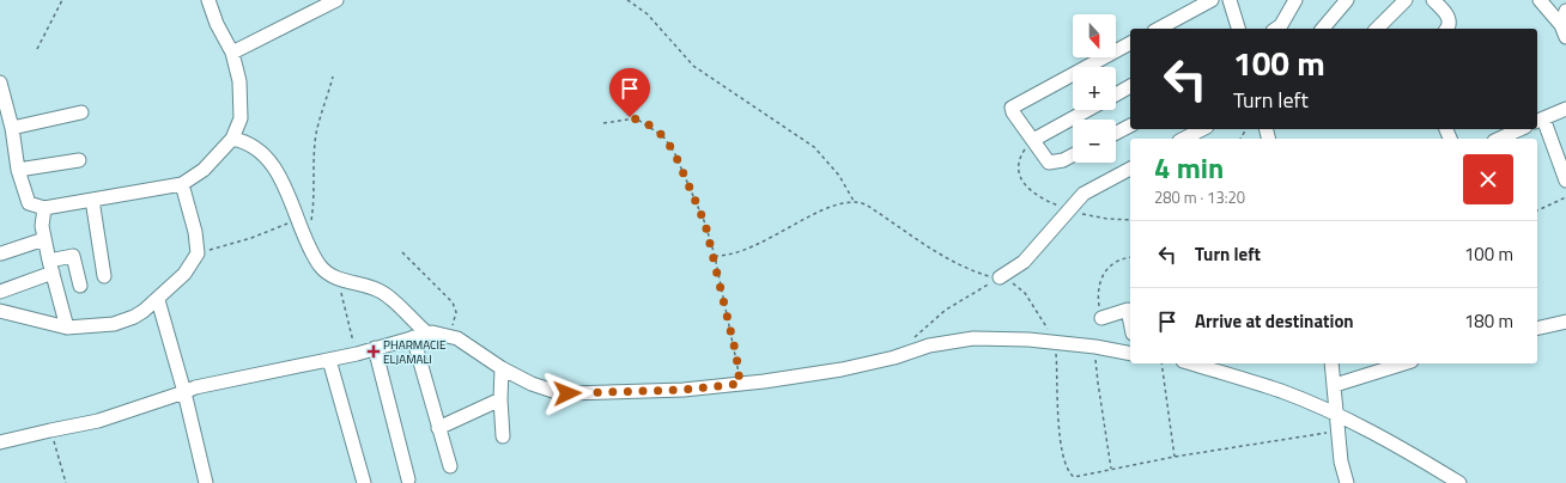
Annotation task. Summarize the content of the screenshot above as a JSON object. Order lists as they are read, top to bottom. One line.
{"places":{"health":["PHARMACIE ELJAMALI"]},"north":"bottom","page":{"map_buttons":["+","−"],"turn":["100 m","Turn left"],"heading":["4 min","280 m · 13:20"],"list":[{"name":"Turn left","value":"100 m"},{"name":"Arrive at destination","value":"180 m"}]}}
